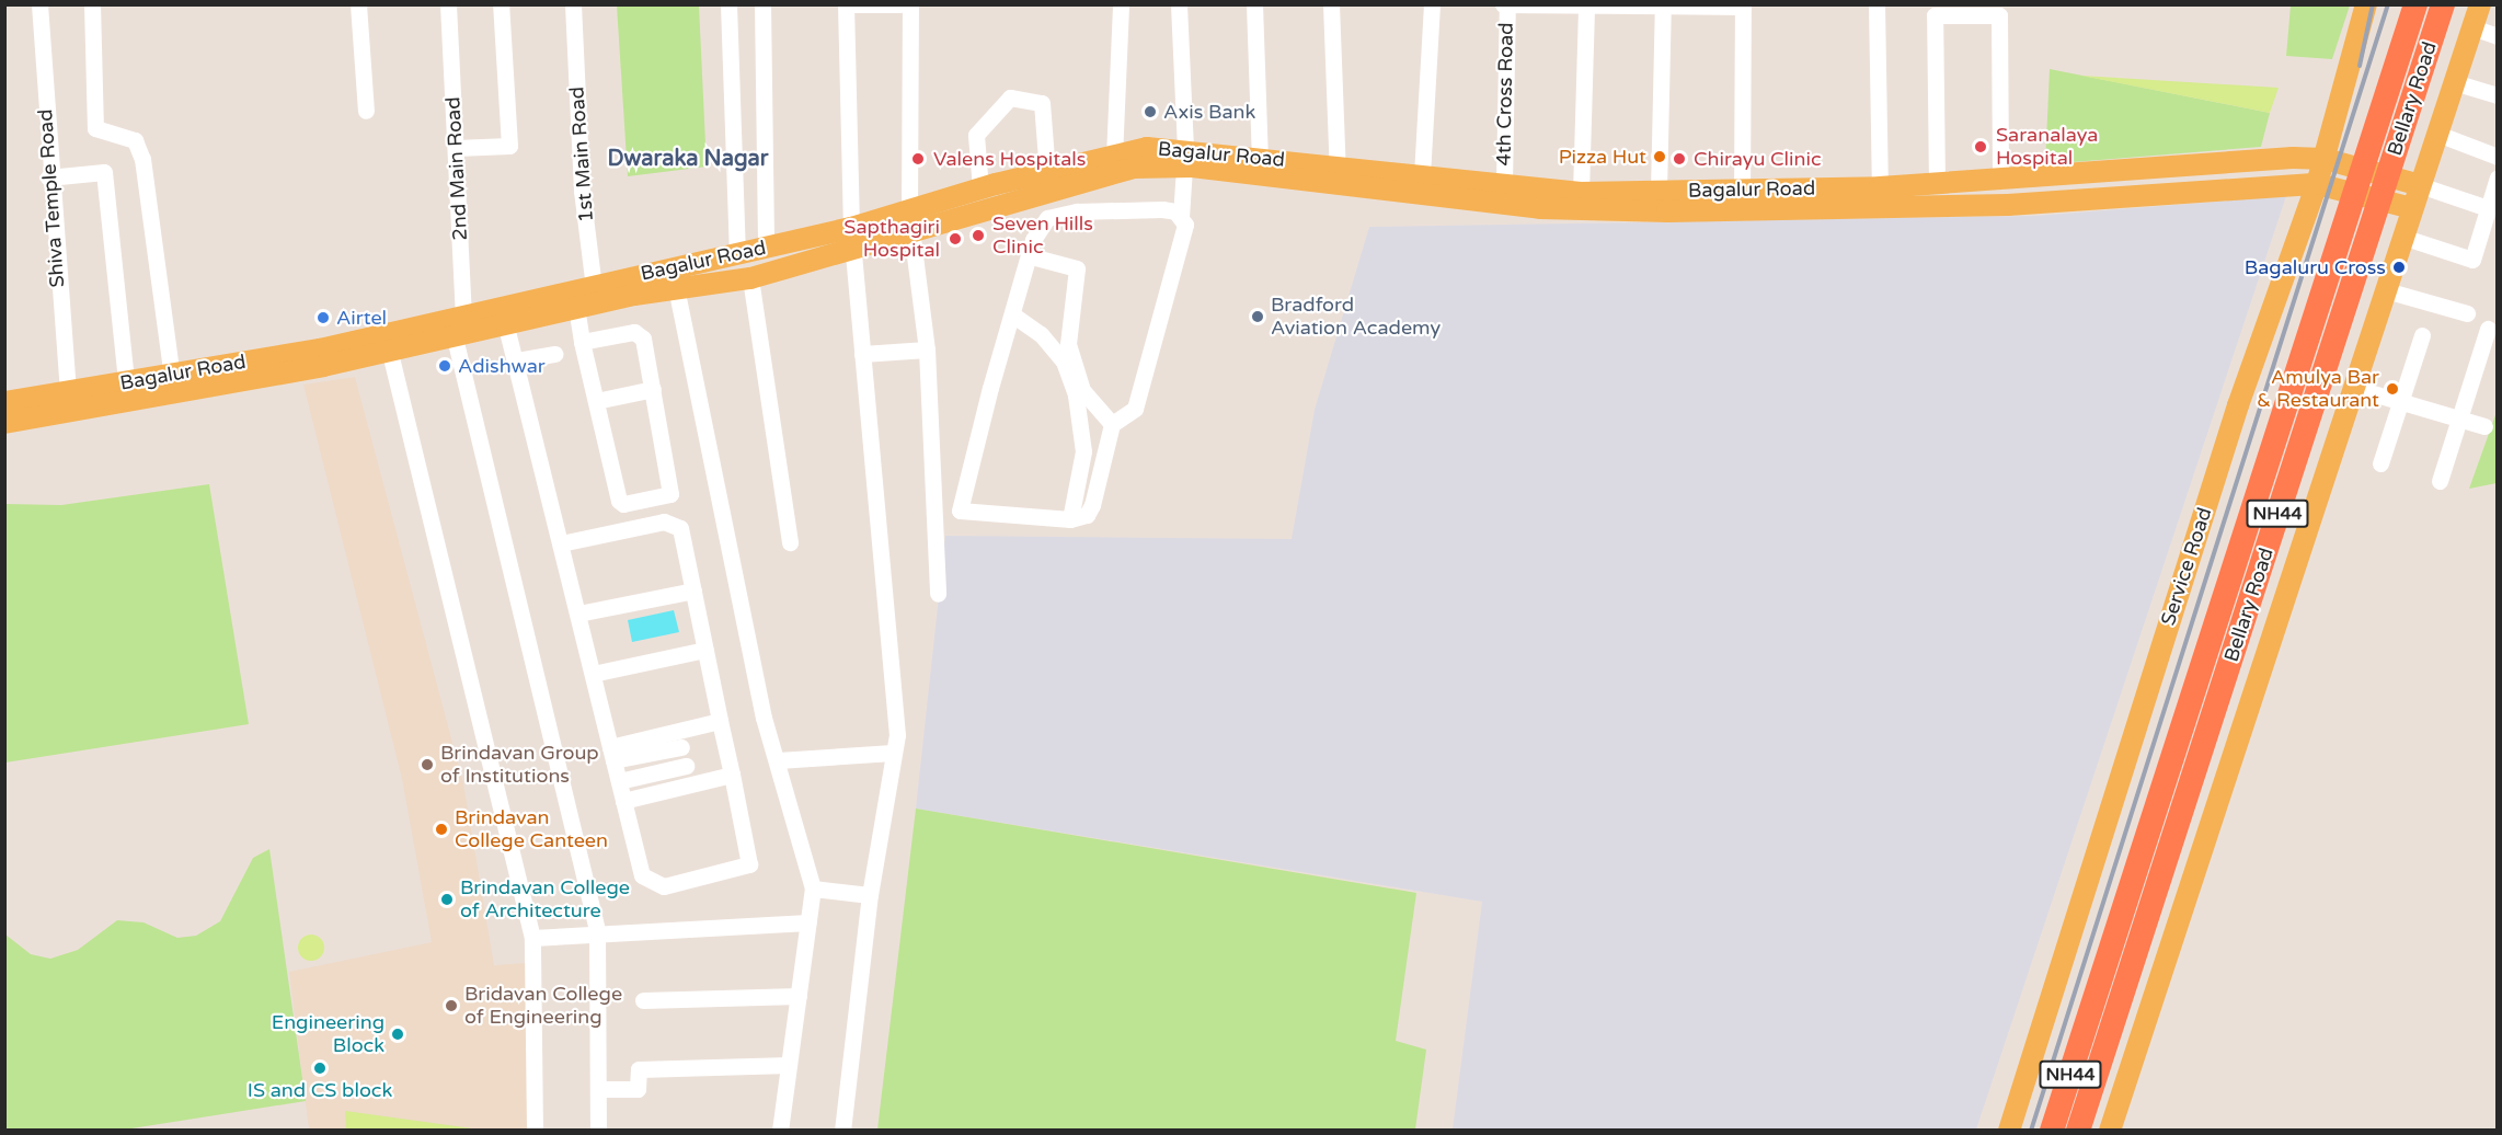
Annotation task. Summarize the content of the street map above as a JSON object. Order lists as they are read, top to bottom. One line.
{"streets":{"highway":["Bellary Road","NH44"],"main road":["Bagalur Road","Service Road"],"street":["4th Cross Road","1st Main Road","2nd Main Road","Shiva Temple Road"]},"crossings":[["4th Cross Road","Bagalur Road"],["1st Main Road","Bagalur Road"],["Bagalur Road","2nd Main Road"],["Bagalur Road","Shiva Temple Road"],["Bagalur Road","Service Road"]],"districts":["Dwaraka Nagar"],"places":["Axis Bank","Saranalaya Hospital","Pizza Hut","Valens Hospitals","Chirayu Clinic","Seven Hills Clinic","Sapthagiri Hospital","Bagaluru Cross","Bradford Aviation Academy","Airtel","Adishwar","Amulya Bar & Restaurant","Brindavan Group of Institutions","Brindavan College Canteen","Brindavan College of Architecture","Bridavan College of Engineering","Engineering Block","IS and CS block"]}
